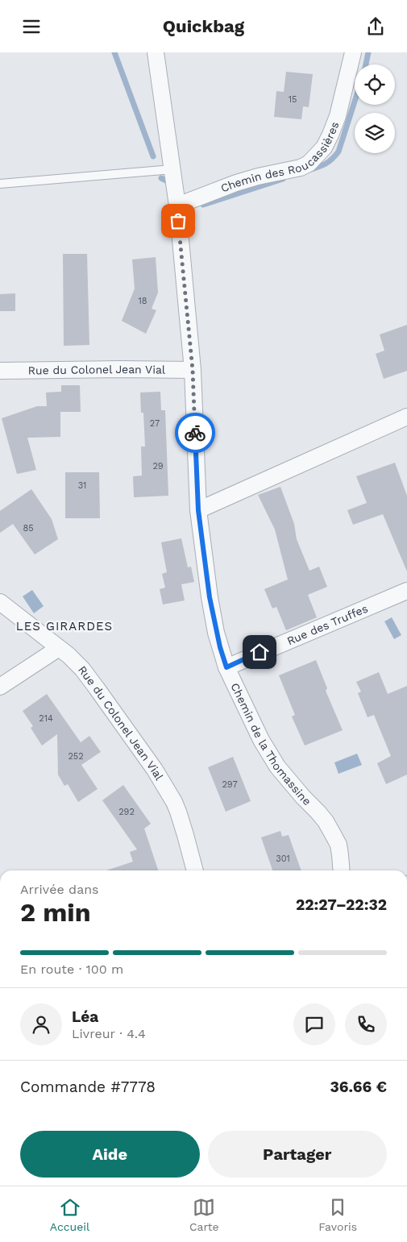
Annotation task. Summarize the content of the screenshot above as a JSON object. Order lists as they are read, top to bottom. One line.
{"streets":{"street":["Chemin des Roucassières","Rue du Colonel Jean Vial","Rue des Truffes","Chemin de la Thomassine"]},"crossings":[["Chemin des Roucassières","Chemin de la Thomassine"],["Rue du Colonel Jean Vial","Chemin de la Thomassine"],["Rue des Truffes","Chemin de la Thomassine"]],"districts":["LES GIRARDES"],"house_numbers":["15","18","27","29","31","85","214","252","297","292","301"],"page":{"header":"Quickbag","heading":["2 min","Arrivée dans","22:27–22:32"],"panel":["Léa","Livreur · 4.4","Commande #7778","36.66 €"],"bar":"En route · 100 m","buttons":["Aide","Partager"],"tabs":["Accueil","Carte","Favoris"]}}
